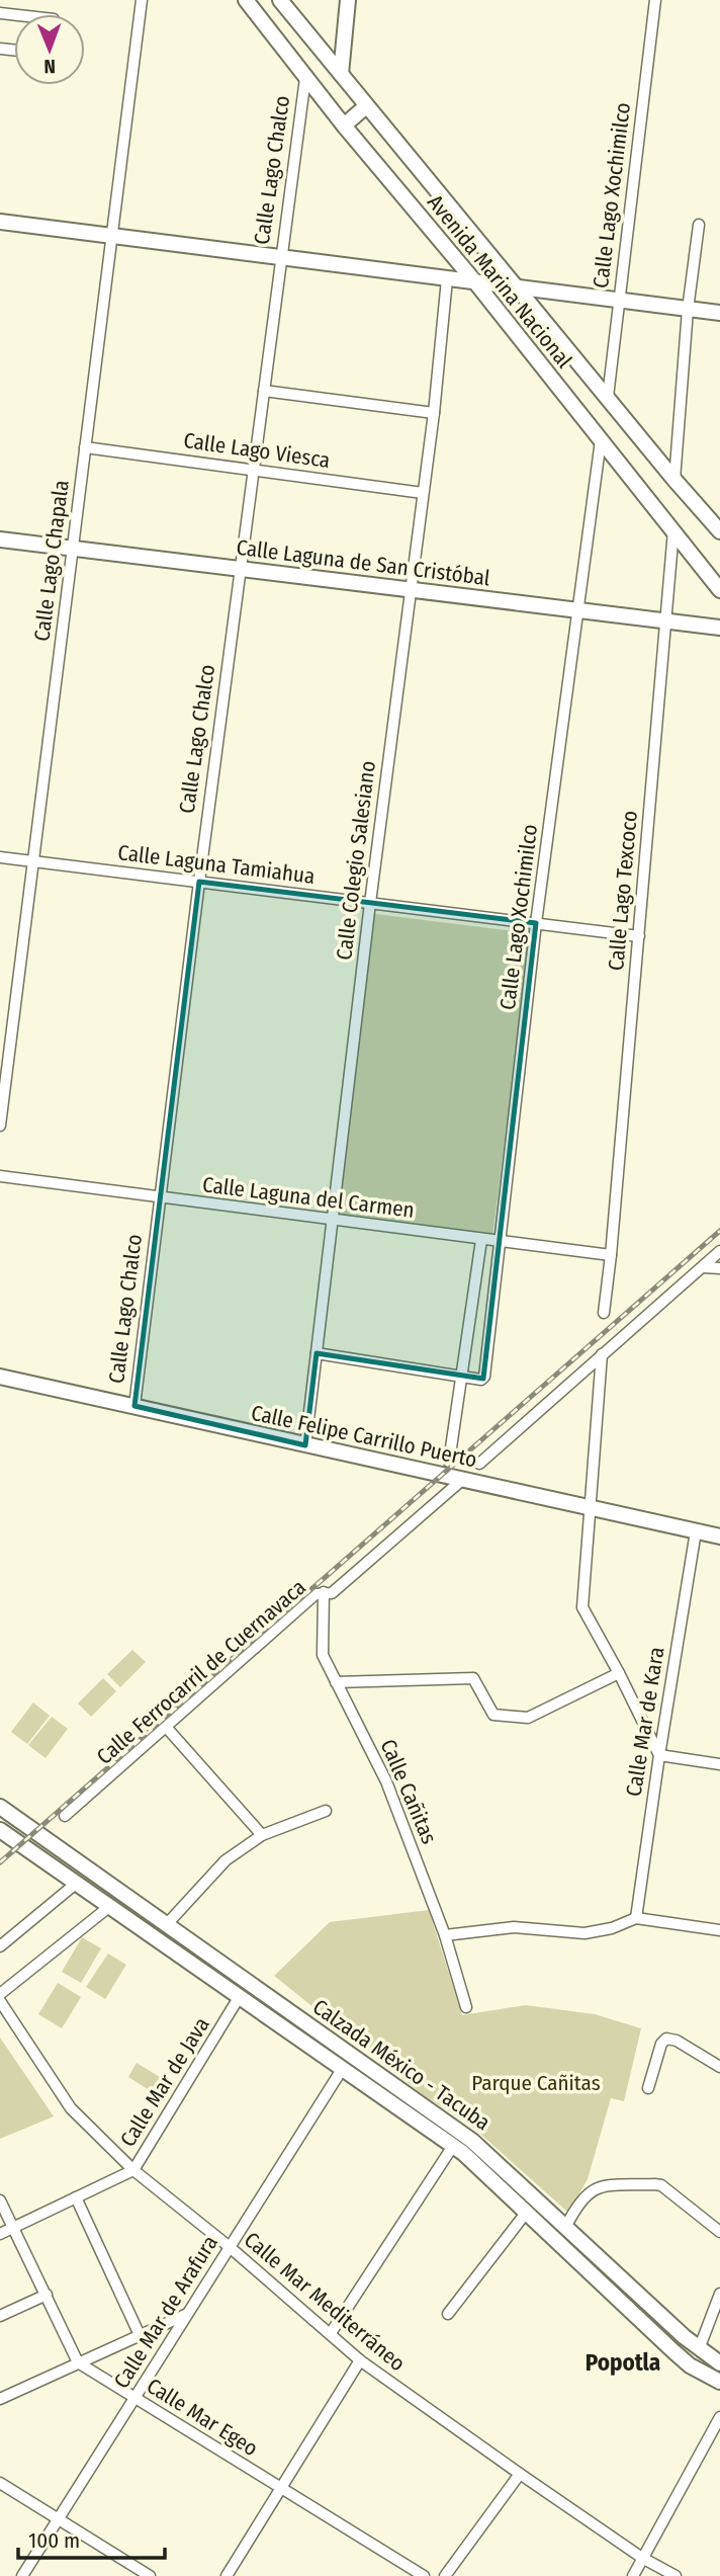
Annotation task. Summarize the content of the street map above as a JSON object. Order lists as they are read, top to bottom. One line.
{"streets":{"main road":["Avenida Marina Nacional","Calle Laguna de San Cristóbal","Calle Felipe Carrillo Puerto","Calzada México - Tacuba"],"street":["Calle Lago Chalco","Calle Lago Xochimilco","Calle Lago Viesca","Calle Lago Chapala","Calle Colegio Salesiano","Calle Laguna Tamiahua","Calle Lago Texcoco","Calle Laguna del Carmen","Calle Ferrocarril de Cuernavaca","Calle Mar de Kara","Calle Cañitas","Calle Mar de Java","Calle Mar Mediterráneo","Calle Mar de Arafura","Calle Mar Egeo"]},"crossings":[["Calle Lago Chalco","Avenida Marina Nacional"],["Calle Lago Chalco","Calle Lago Viesca"],["Calle Lago Chalco","Calle Laguna de San Cristóbal"],["Calle Lago Chalco","Calle Laguna Tamiahua"],["Calle Lago Chalco","Calle Laguna del Carmen"],["Calle Lago Chalco","Calle Felipe Carrillo Puerto"],["Calle Lago Xochimilco","Avenida Marina Nacional"],["Calle Lago Xochimilco","Calle Laguna de San Cristóbal"],["Calle Lago Xochimilco","Calle Laguna Tamiahua"],["Calle Lago Xochimilco","Calle Laguna del Carmen"],["Avenida Marina Nacional","Calle Lago Texcoco"],["Calle Lago Viesca","Calle Lago Chapala"],["Calle Lago Viesca","Calle Colegio Salesiano"],["Calle Lago Chapala","Calle Laguna de San Cristóbal"],["Calle Lago Chapala","Calle Laguna Tamiahua"],["Calle Laguna de San Cristóbal","Calle Colegio Salesiano"],["Calle Laguna de San Cristóbal","Calle Lago Texcoco"],["Calle Colegio Salesiano","Calle Laguna Tamiahua"],["Calle Colegio Salesiano","Calle Laguna del Carmen"],["Calle Colegio Salesiano","Calle Felipe Carrillo Puerto"],["Calle Laguna Tamiahua","Calle Lago Texcoco"],["Calle Lago Texcoco","Calle Laguna del Carmen"],["Calle Felipe Carrillo Puerto","Calle Ferrocarril de Cuernavaca"],["Calle Felipe Carrillo Puerto","Calle Mar de Kara"],["Calle Ferrocarril de Cuernavaca","Calle Cañitas"],["Calzada México - Tacuba","Calle Mar de Java"],["Calzada México - Tacuba","Calle Mar de Arafura"],["Calle Mar de Java","Calle Mar Mediterráneo"],["Calle Mar Mediterráneo","Calle Mar de Arafura"],["Calle Mar de Arafura","Calle Mar Egeo"]],"districts":["Popotla"],"parks":["Parque Cañitas"],"scale_bar":"100 m","north":"bottom"}
